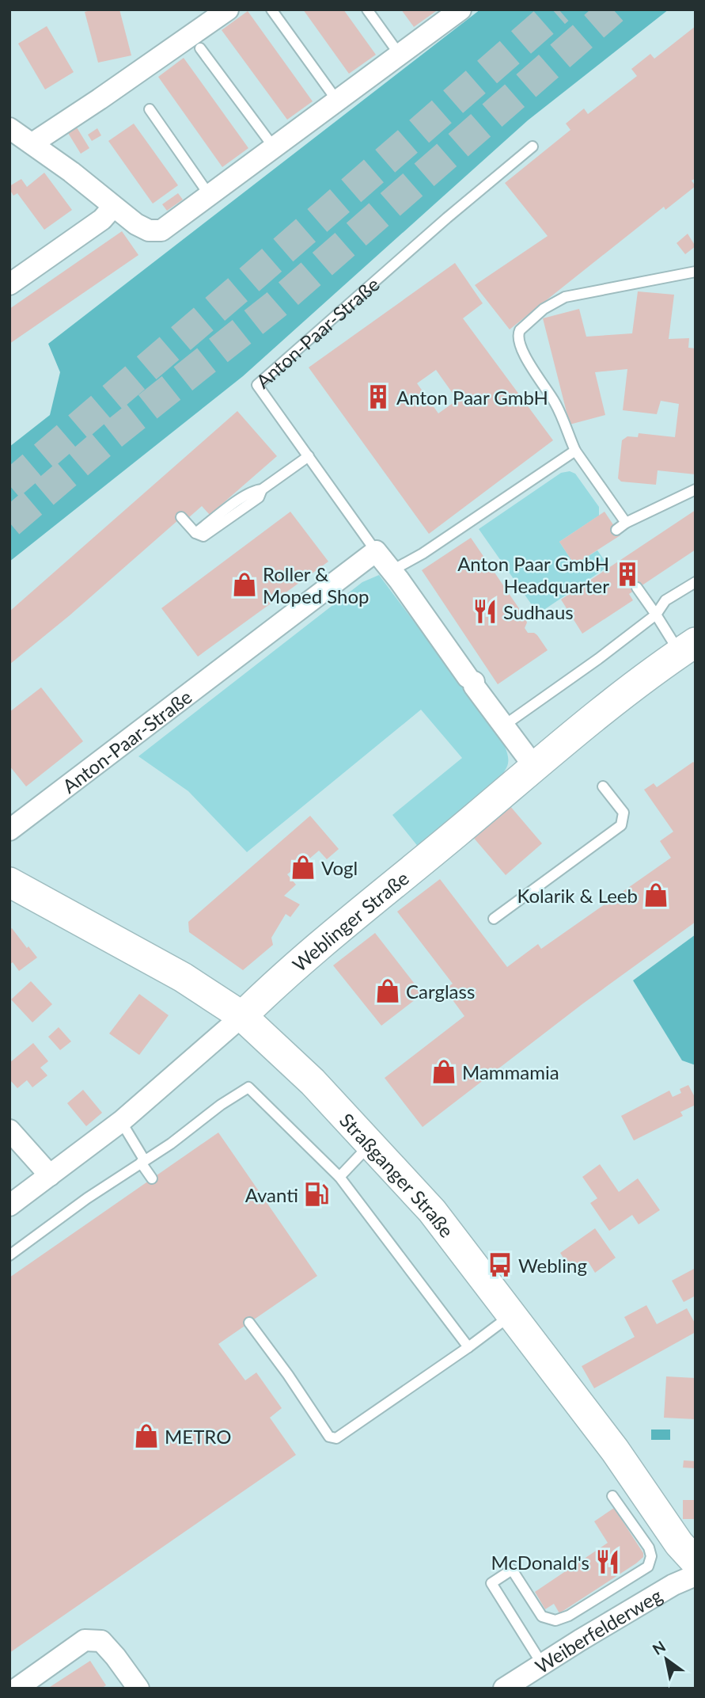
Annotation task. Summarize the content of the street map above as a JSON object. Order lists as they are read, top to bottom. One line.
{"streets":{"street":["Anton-Paar-Straße","Weblinger Straße","Straßganger Straße","Weiberfelderweg"]},"crossings":[["Anton-Paar-Straße","Weblinger Straße"],["Weblinger Straße","Straßganger Straße"]],"places":{"building":["Anton Paar GmbH","Anton Paar GmbH Headquarter"],"shop":["Roller & Moped Shop","Vogl","Kolarik & Leeb","Carglass","Mammamia","METRO"],"restaurant":["Sudhaus","McDonald's"],"fuel station":["Avanti"],"bus stop":["Webling"]},"north":"top left"}
